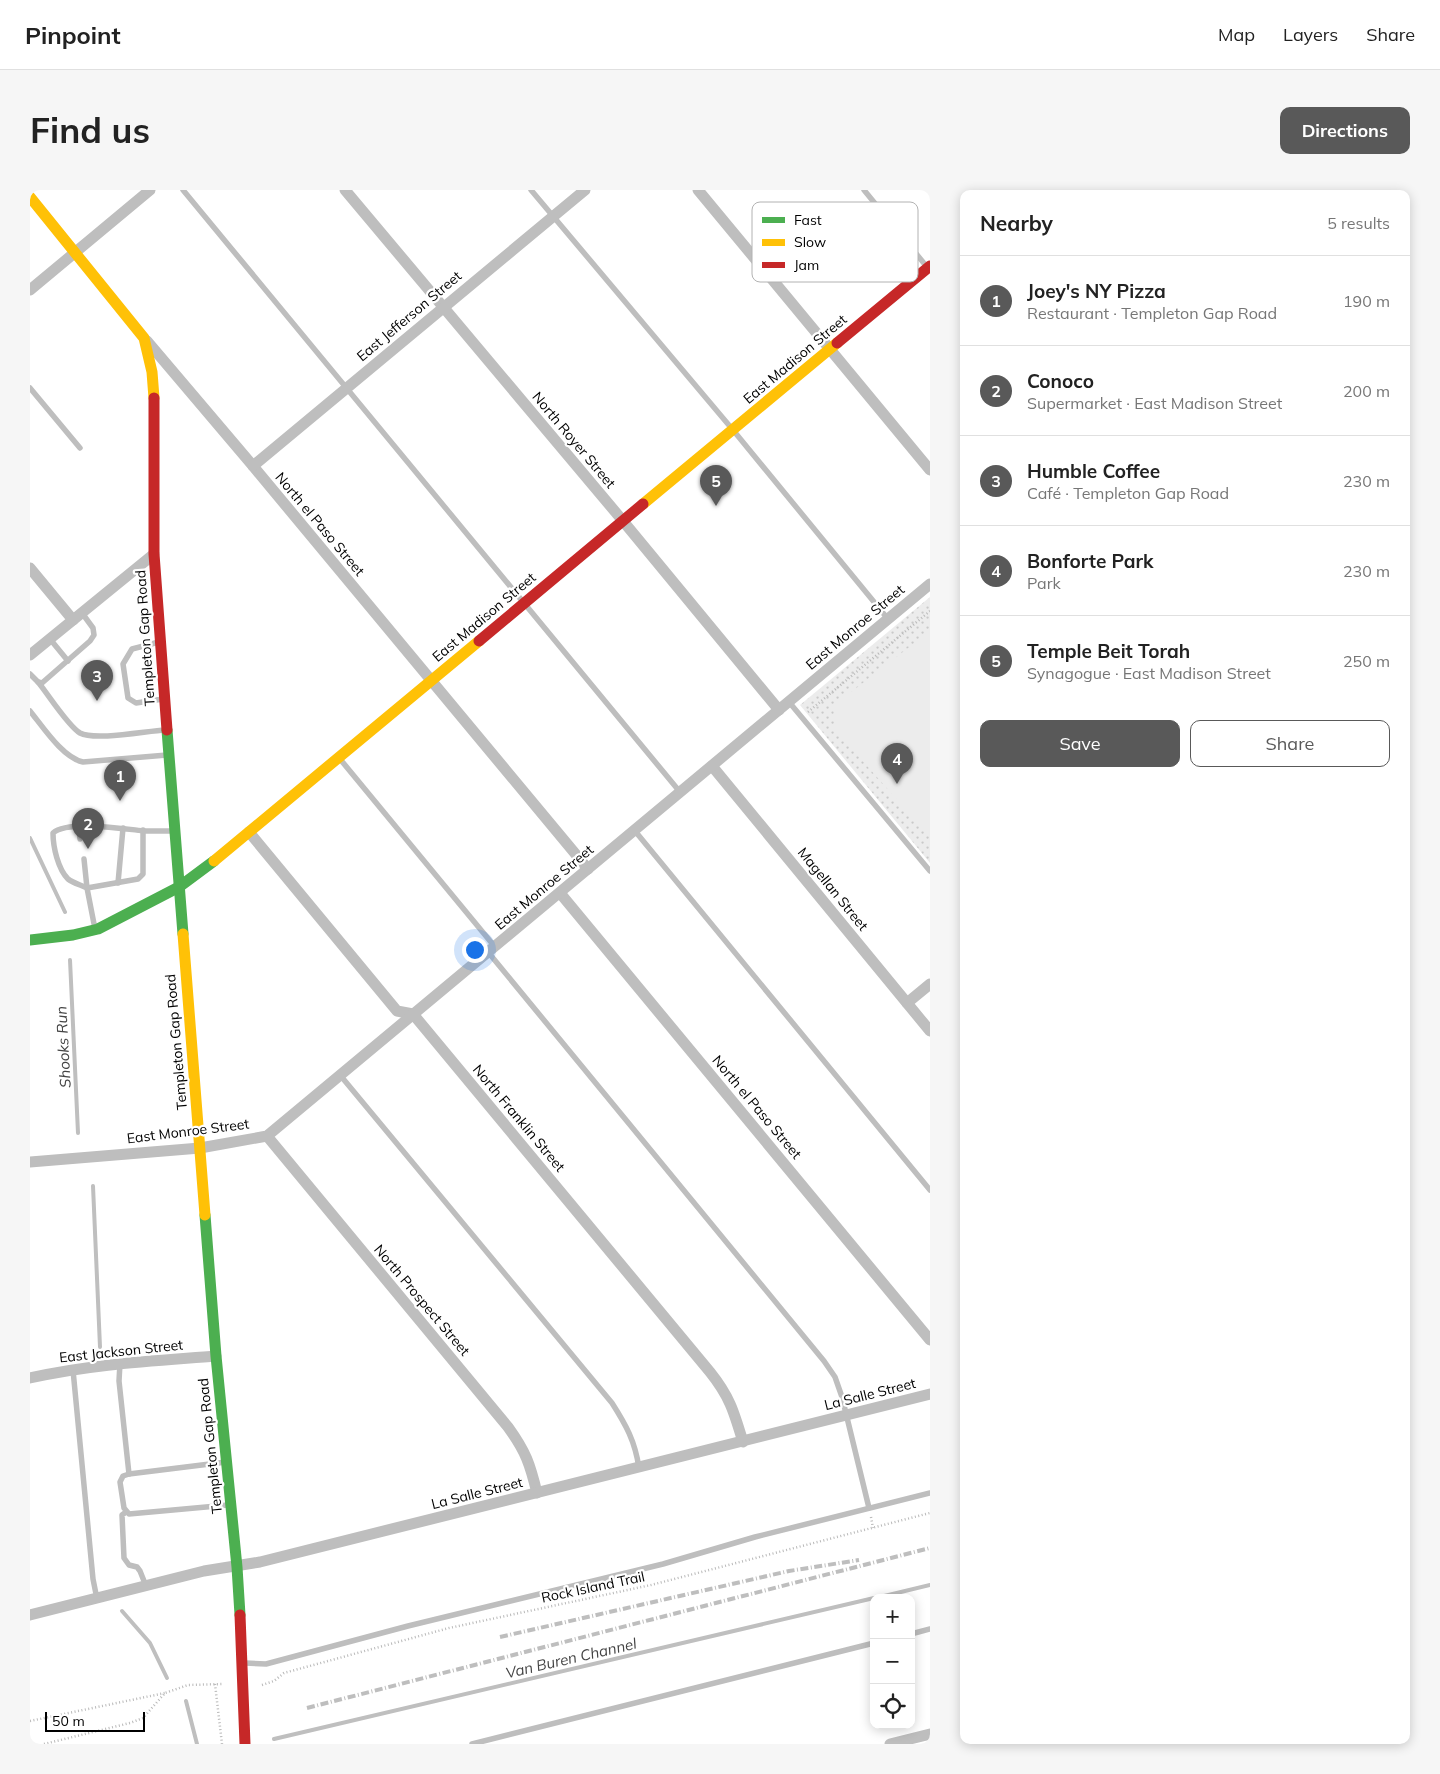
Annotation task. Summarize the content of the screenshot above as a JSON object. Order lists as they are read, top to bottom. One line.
{"streets":{"street":["East Jefferson Street","East Madison Street","North Royer Street","North el Paso Street","East Monroe Street","Templeton Gap Road","Magellan Street","North Franklin Street","North Prospect Street","East Jackson Street","La Salle Street"],"path":["Rock Island Trail"]},"crossings":[["East Jefferson Street","North Royer Street"],["East Jefferson Street","North el Paso Street"],["East Madison Street","North Royer Street"],["East Madison Street","North el Paso Street"],["East Madison Street","Templeton Gap Road"],["East Madison Street","North Franklin Street"],["North Royer Street","East Monroe Street"],["North el Paso Street","East Monroe Street"],["North el Paso Street","Templeton Gap Road"],["East Monroe Street","Templeton Gap Road"],["East Monroe Street","Magellan Street"],["East Monroe Street","North Franklin Street"],["East Monroe Street","North Prospect Street"],["Templeton Gap Road","East Jackson Street"],["Templeton Gap Road","La Salle Street"],["North Franklin Street","La Salle Street"],["North Prospect Street","La Salle Street"]],"water":["Shooks Run","Van Buren Channel"],"legend":["Fast","Slow","Jam"],"scale_bar":"50 m","page":{"header":"Pinpoint","nav":["Map","Layers","Share"],"buttons":["Directions",["Save","Share"]],"title":"Find us","heading":["Nearby","5 results"],"list":[{"mark":"1","name":"Joey's NY Pizza","note":"Restaurant · Templeton Gap Road","value":"190 m"},{"mark":"2","name":"Conoco","note":"Supermarket · East Madison Street","value":"200 m"},{"mark":"3","name":"Humble Coffee","note":"Café · Templeton Gap Road","value":"230 m"},{"mark":"4","name":"Bonforte Park","note":"Park","value":"230 m"},{"mark":"5","name":"Temple Beit Torah","note":"Synagogue · East Madison Street","value":"250 m"}],"pins":["5","3","4","1","2"],"map_buttons":["+","−"],"scale":"50 m"}}
